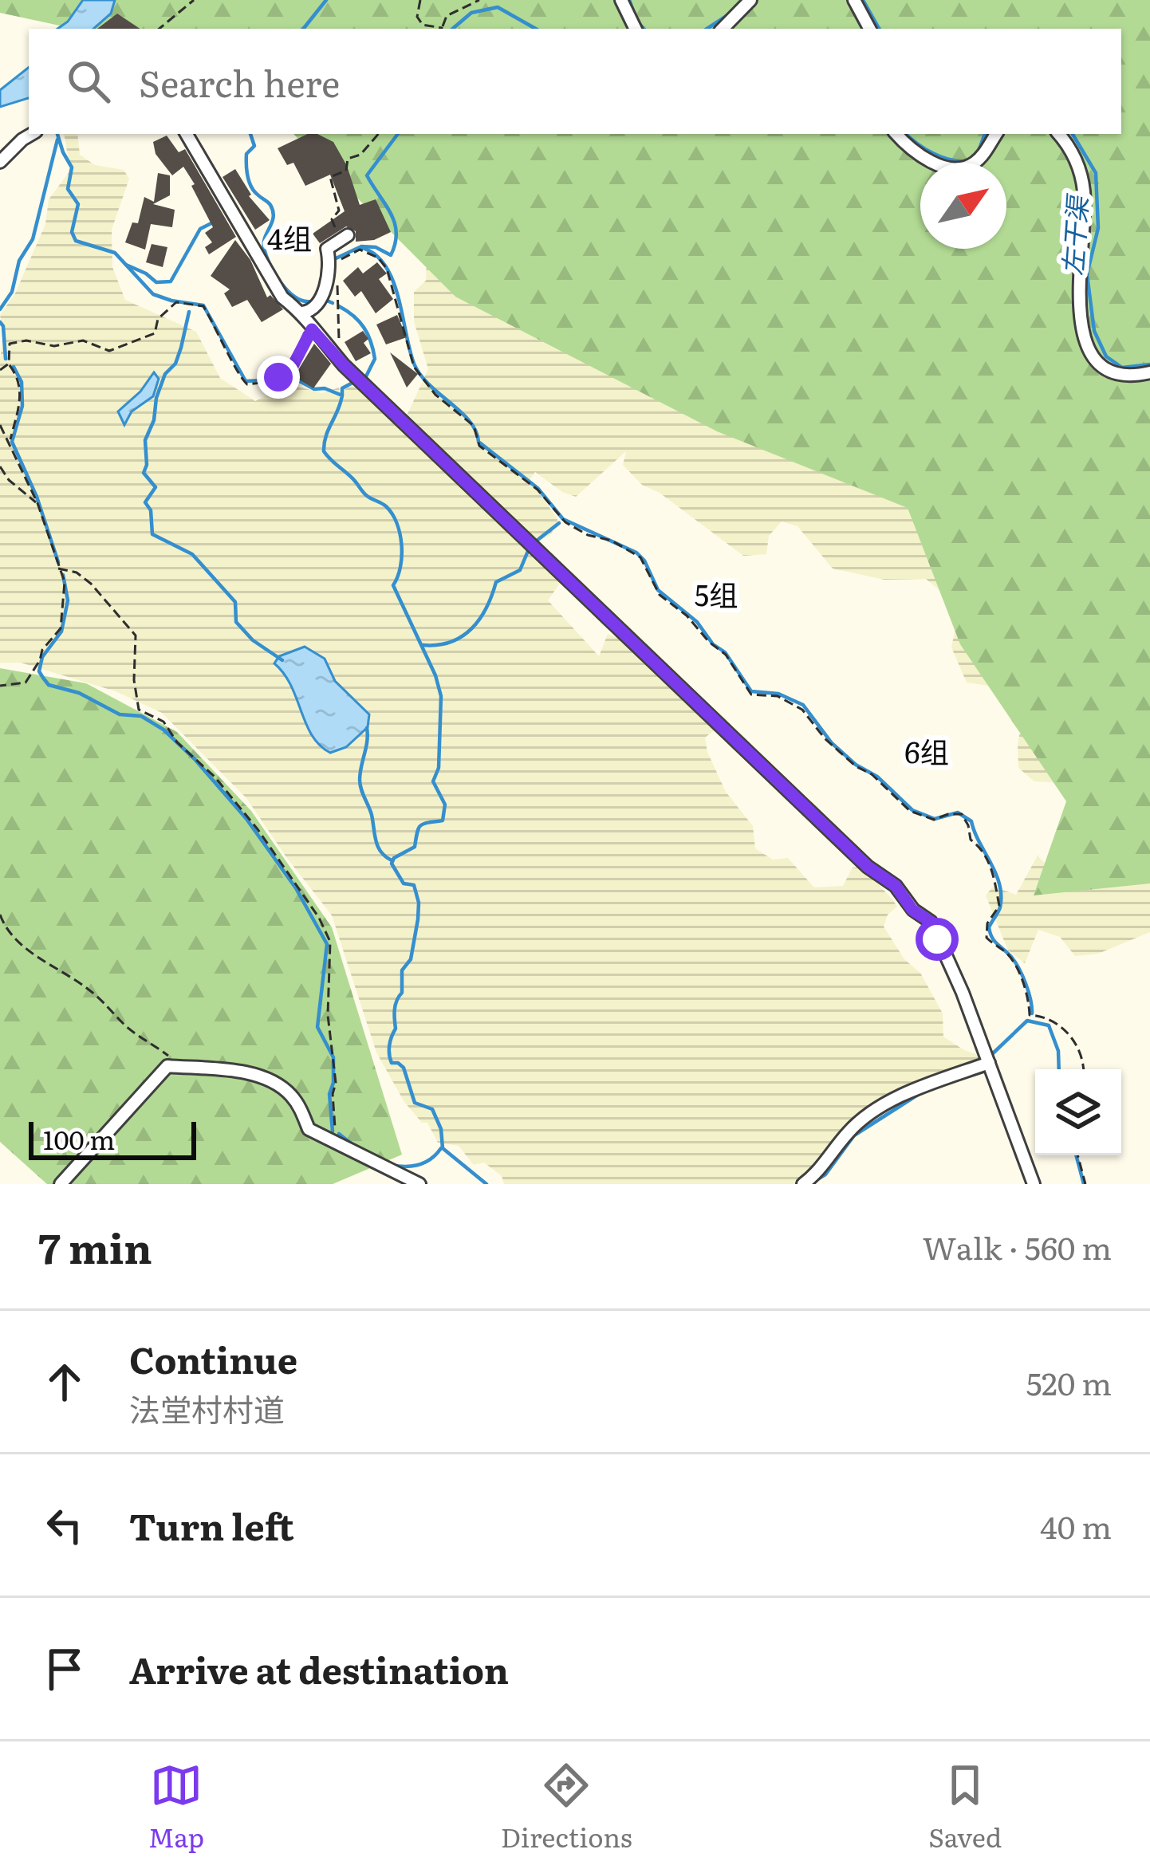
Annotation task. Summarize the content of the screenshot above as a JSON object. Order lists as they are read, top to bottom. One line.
{"districts":["4组","5组","6组"],"water":["左干渠"],"scale_bar":"100 m","north":"top right","page":{"search":"Search here","scale":"100 m","heading":["7 min","Walk · 560 m"],"list":[["Continue","法堂村村道","520 m"],["Turn left","40 m"],"Arrive at destination"],"nav":["Map","Directions","Saved"]}}
